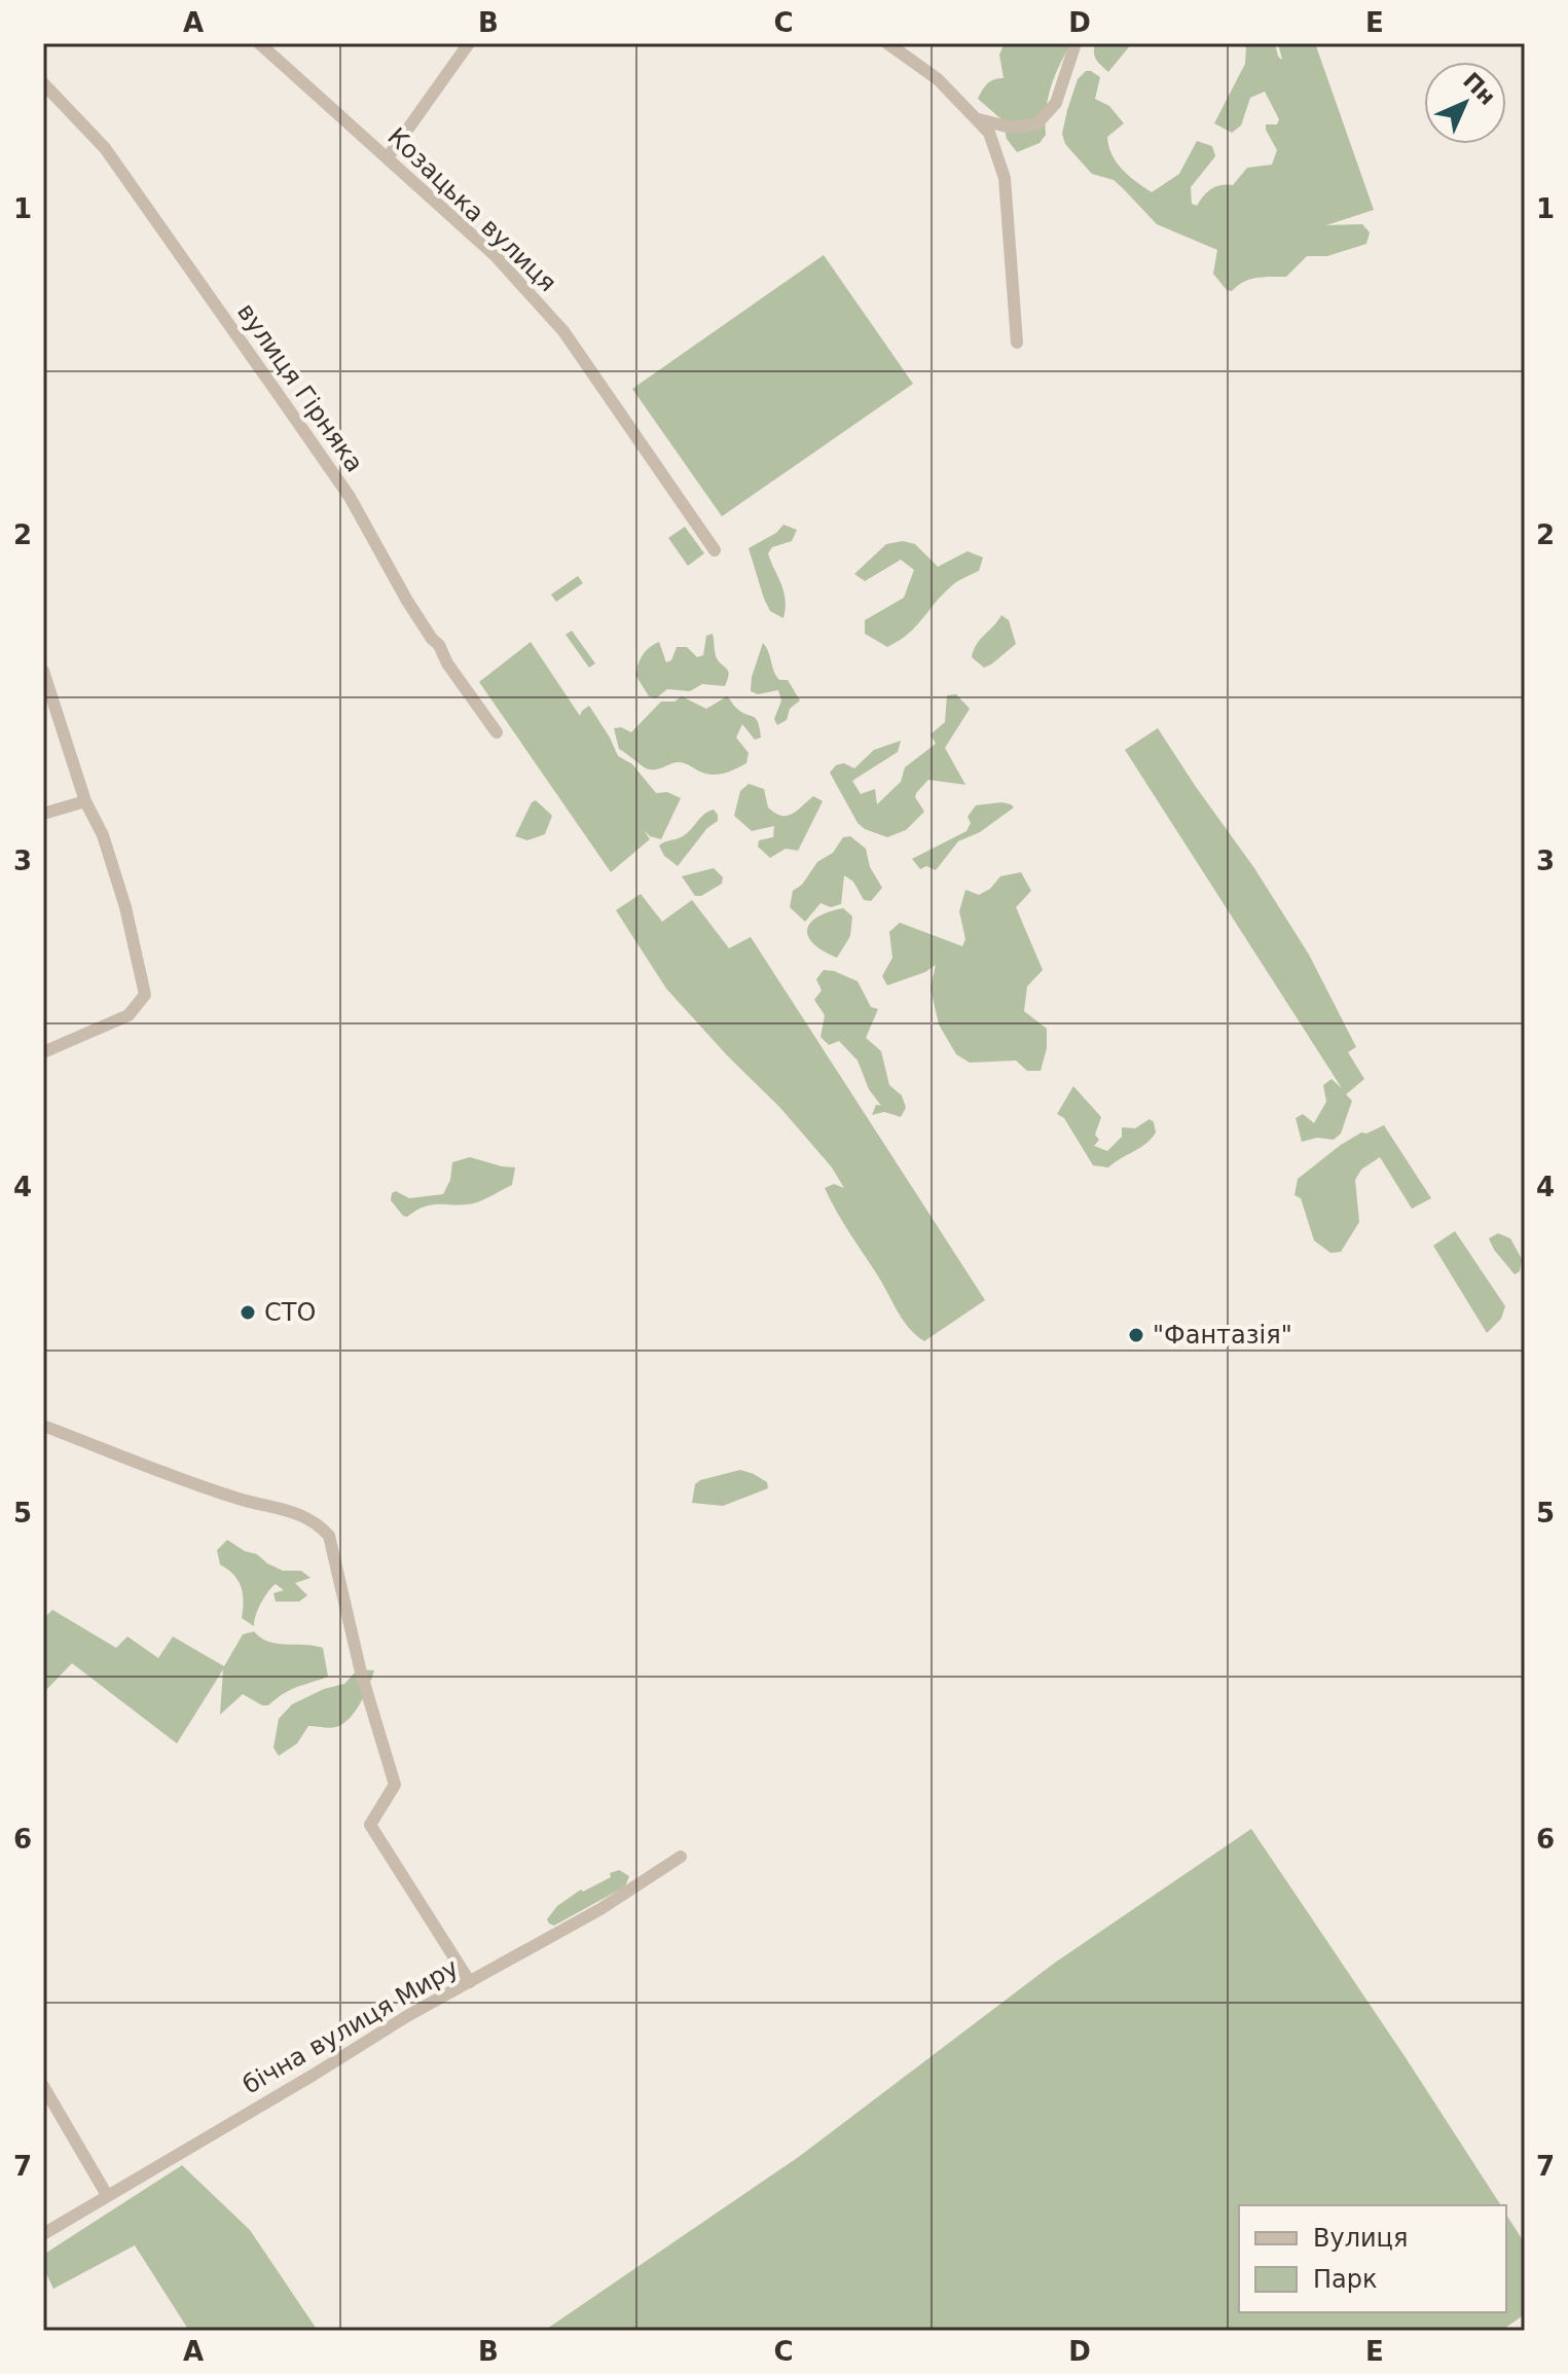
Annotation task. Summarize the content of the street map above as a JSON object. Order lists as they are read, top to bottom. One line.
{"streets":{"street":["Козацька вулиця","вулиця Гірняка","бічна вулиця Миру"]},"places":["СТО","\"Фантазія\""],"legend":["Вулиця","Парк"],"north":"top right","grid":{"columns":["A","B","C","D","E"],"rows":["1","2","3","4","5","6","7"]}}
